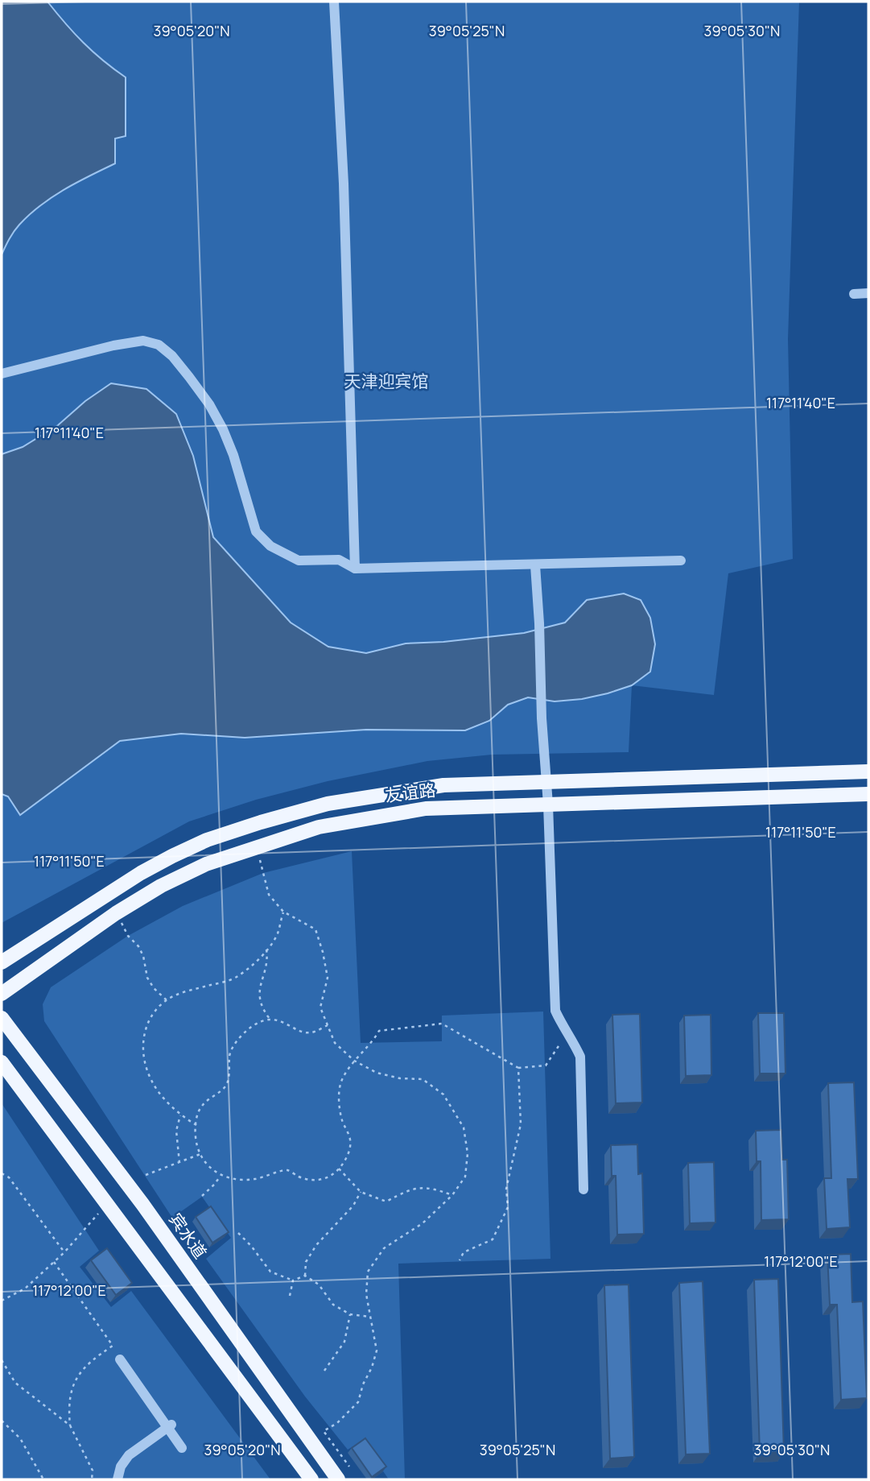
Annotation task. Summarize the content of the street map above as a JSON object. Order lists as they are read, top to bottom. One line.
{"streets":{"main road":["友谊路","宾水道"]},"parks":["天津迎宾馆"],"coordinates":["39°05'20\"N","39°05'25\"N","39°05'30\"N","117°11'40\"E","117°11'50\"E","117°12'00\"E"]}
